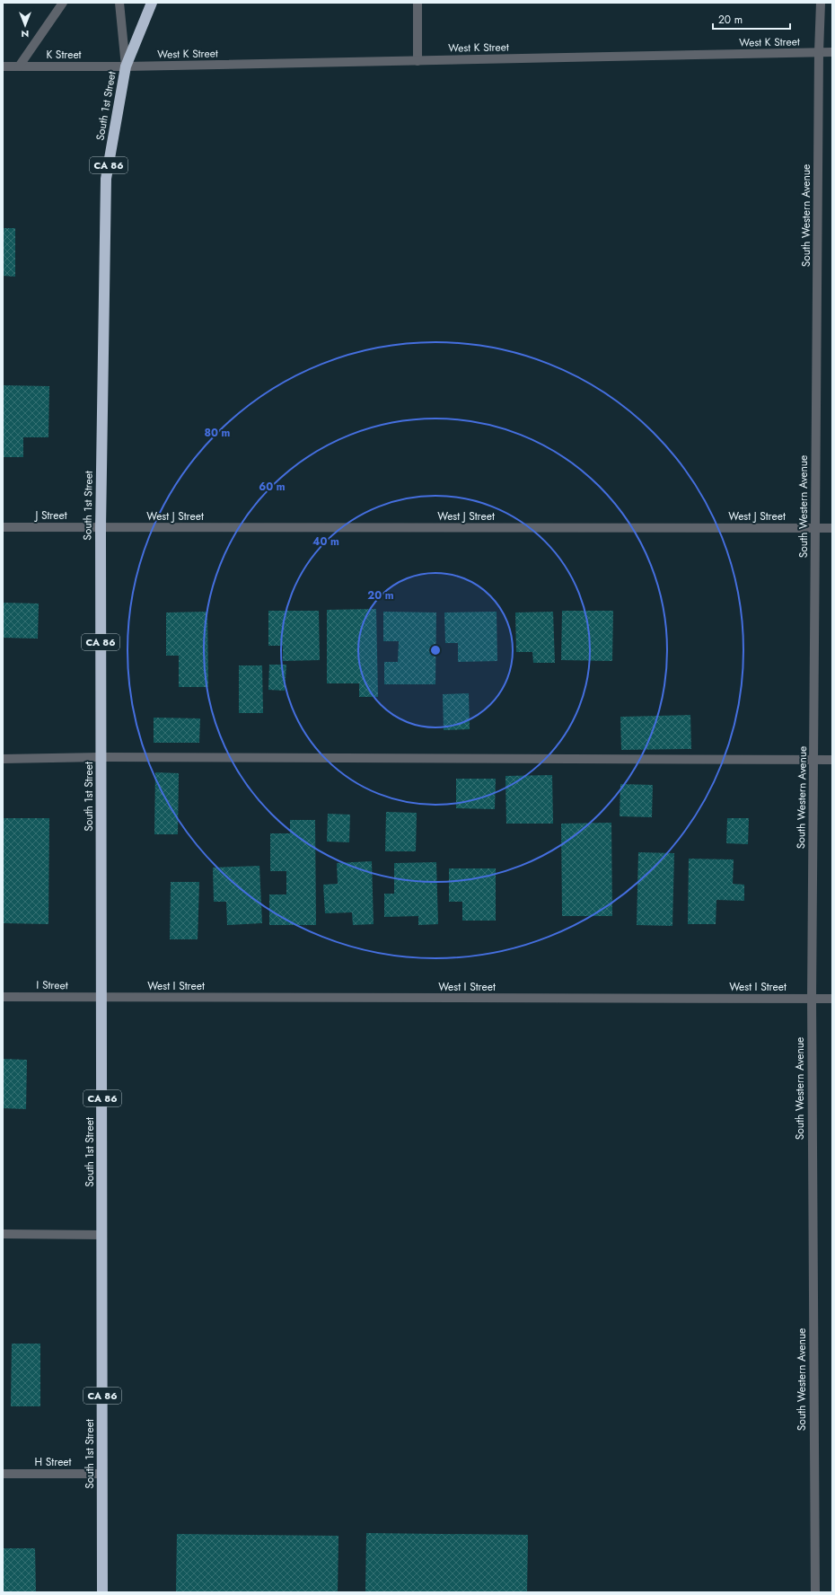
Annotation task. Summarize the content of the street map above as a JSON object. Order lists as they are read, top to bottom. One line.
{"streets":{"highway":["South 1st Street","CA 86"],"street":["West K Street","K Street","South Western Avenue","J Street","West J Street","I Street","West I Street","H Street"]},"crossings":[["West K Street","K Street"],["West K Street","South 1st Street"],["West K Street","CA 86"],["West K Street","South Western Avenue"],["K Street","South 1st Street"],["K Street","CA 86"],["South 1st Street","CA 86"],["South 1st Street","J Street"],["South 1st Street","West J Street"],["South 1st Street","I Street"],["South 1st Street","West I Street"],["South 1st Street","H Street"],["South Western Avenue","West J Street"],["South Western Avenue","West I Street"],["J Street","West J Street"],["I Street","West I Street"]],"scale_bar":"20 m","north":"bottom","rings":["80 m","60 m","40 m","20 m"]}
